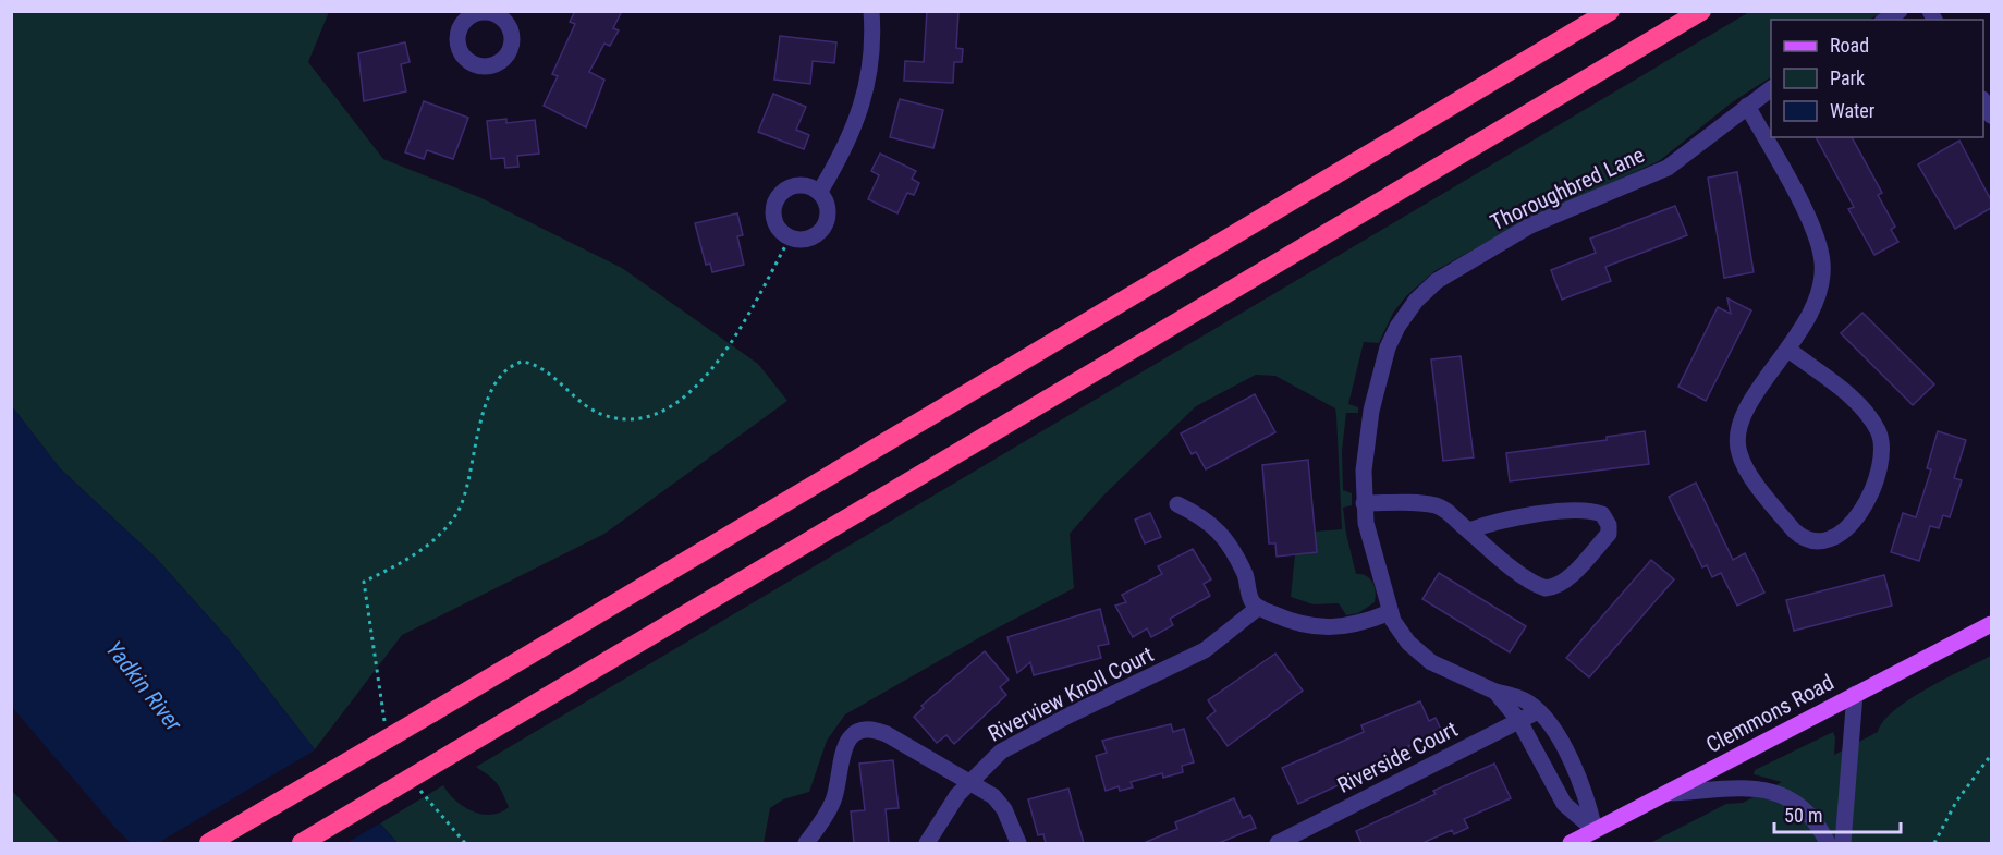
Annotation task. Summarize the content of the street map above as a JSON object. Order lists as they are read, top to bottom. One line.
{"streets":{"main road":["Clemmons Road"],"street":["Thoroughbred Lane","Riverview Knoll Court","Riverside Court"]},"crossings":[["Thoroughbred Lane","Clemmons Road"],["Thoroughbred Lane","Riverside Court"]],"water":["Yadkin River"],"legend":["Road","Park","Water"],"scale_bar":"50 m"}
